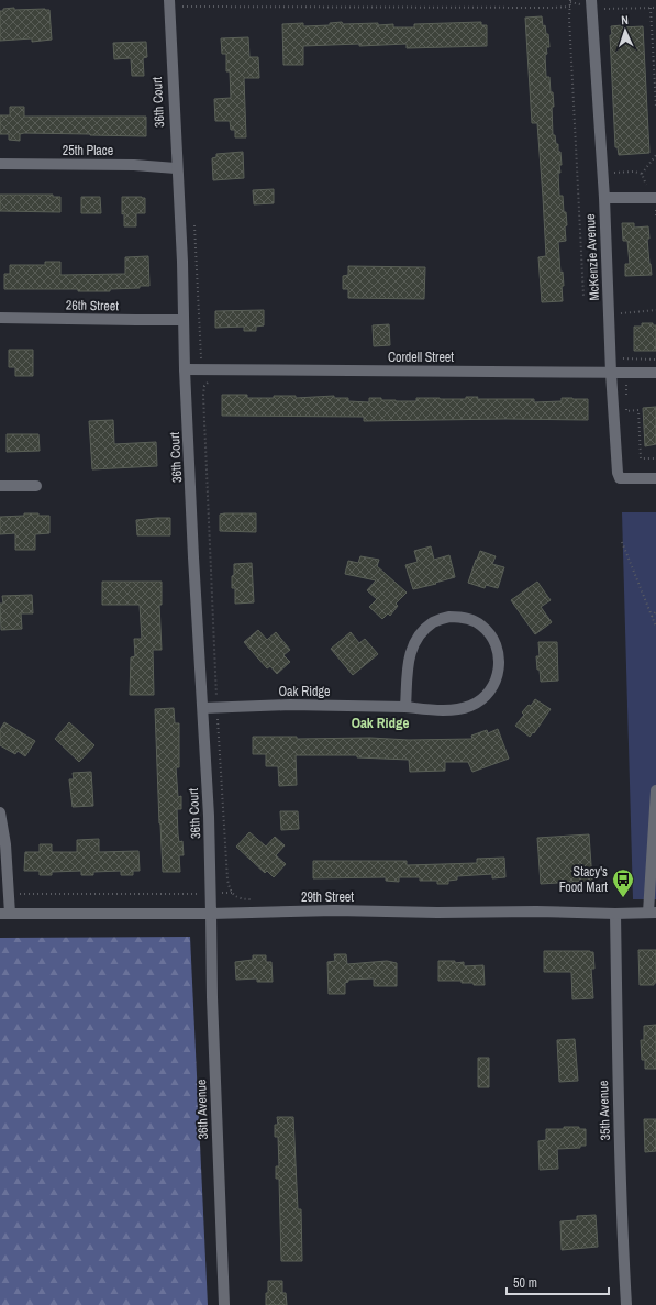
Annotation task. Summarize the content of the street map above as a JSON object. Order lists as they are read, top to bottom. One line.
{"streets":{"street":["36th Court","25th Place","McKenzie Avenue","26th Street","Cordell Street","Oak Ridge","29th Street","36th Avenue","35th Avenue"]},"crossings":[["36th Court","25th Place"],["36th Court","26th Street"],["36th Court","Cordell Street"],["36th Court","Oak Ridge"],["36th Court","29th Street"],["36th Court","36th Avenue"],["McKenzie Avenue","Cordell Street"],["29th Street","36th Avenue"],["29th Street","35th Avenue"]],"districts":["Oak Ridge"],"places":{"bus stop":["Stacy's Food Mart"]},"scale_bar":"50 m","north":"top"}
